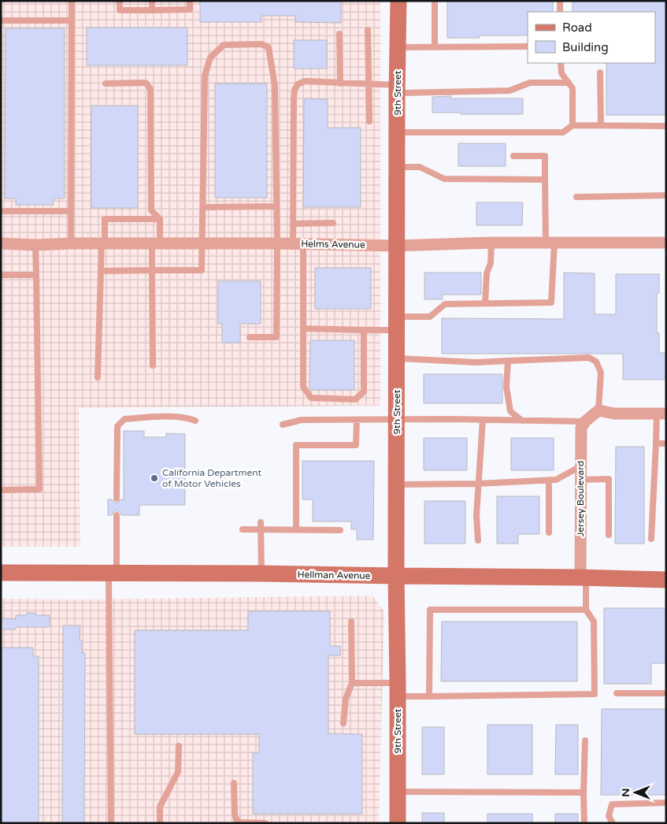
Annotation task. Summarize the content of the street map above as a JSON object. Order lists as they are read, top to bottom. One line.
{"streets":{"street":["9th Street","Helms Avenue","Jersey Boulevard","Hellman Avenue"]},"crossings":[["9th Street","Helms Avenue"],["9th Street","Hellman Avenue"],["Jersey Boulevard","Hellman Avenue"]],"places":["California Department of Motor Vehicles"],"legend":["Road","Building"],"north":"left"}
